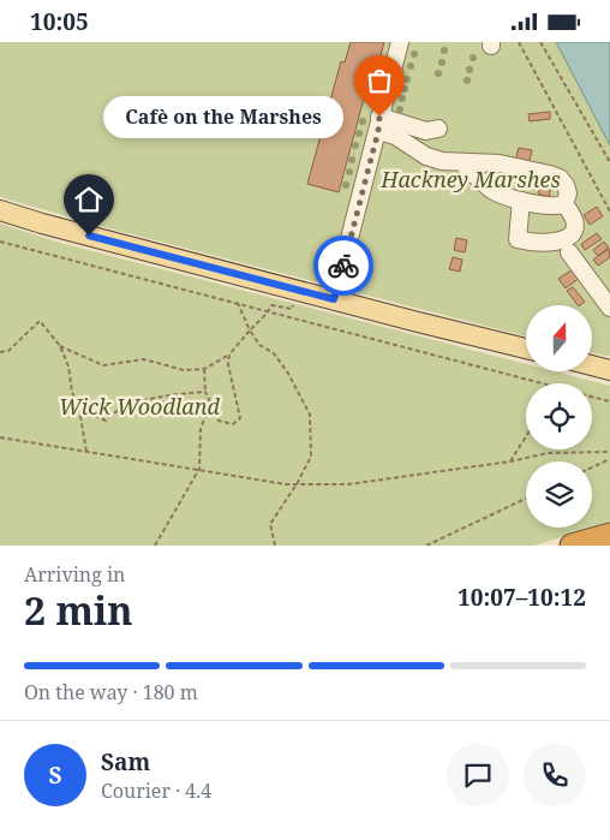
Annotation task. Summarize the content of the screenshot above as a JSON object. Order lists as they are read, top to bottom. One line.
{"parks":["Hackney Marshes","Wick Woodland"],"places":["Cafè on the Marshes"],"north":"top","page":{"status":"10:05","bubble":"Cafè on the Marshes","heading":["2 min","Arriving in","10:07–10:12"],"panel":["Sam","Courier · 4.4"],"bar":"On the way · 180 m","round":"S"}}
